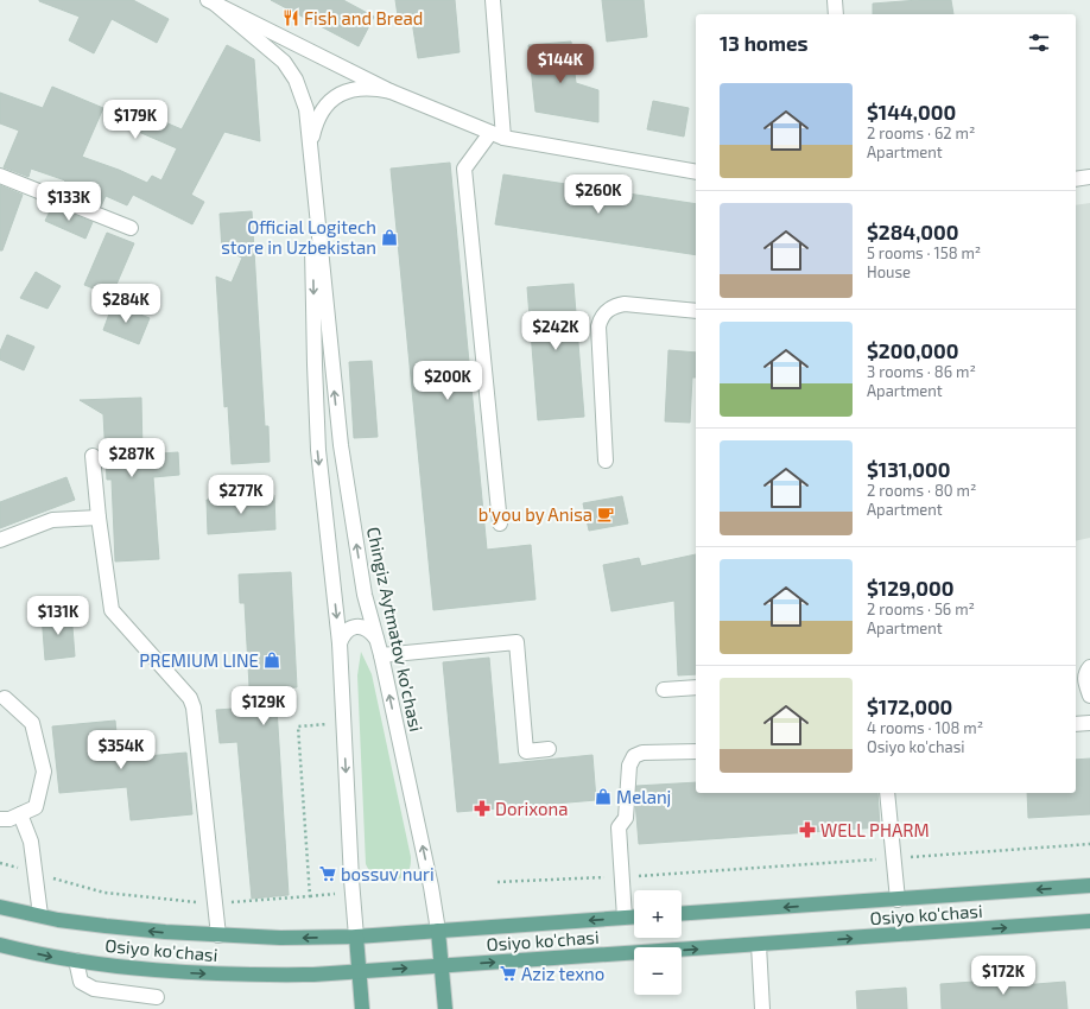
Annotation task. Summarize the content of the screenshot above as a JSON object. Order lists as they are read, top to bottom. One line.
{"streets":{"main road":["Chingiz Aytmatov ko'chasi","Osiyo ko'chasi"]},"crossings":[["Chingiz Aytmatov ko'chasi","Osiyo ko'chasi"]],"places":{"restaurant":["Fish and Bread"],"shop":["Official Logitech store in Uzbekistan","PREMIUM LINE","Melanj"],"cafe":["b'you by Anisa"],"pharmacy":["Dorixona","WELL PHARM"],"supermarket":["bossuv nuri","Aziz texno"]},"page":{"heading":"13 homes","price":["$144K","$179K","$260K","$133K","$284K","$242K","$200K","$287K","$277K","$131K","$129K","$354K","$172K"],"list":[{"name":"$144,000","note":"2 rooms · 62 m² · Apartment"},{"name":"$284,000","note":"5 rooms · 158 m² · House"},{"name":"$200,000","note":"3 rooms · 86 m² · Apartment"},{"name":"$131,000","note":"2 rooms · 80 m² · Apartment"},{"name":"$129,000","note":"2 rooms · 56 m² · Apartment"},{"name":"$172,000","note":"4 rooms · 108 m² · Osiyo ko'chasi"}],"map_buttons":["+","−"]}}
